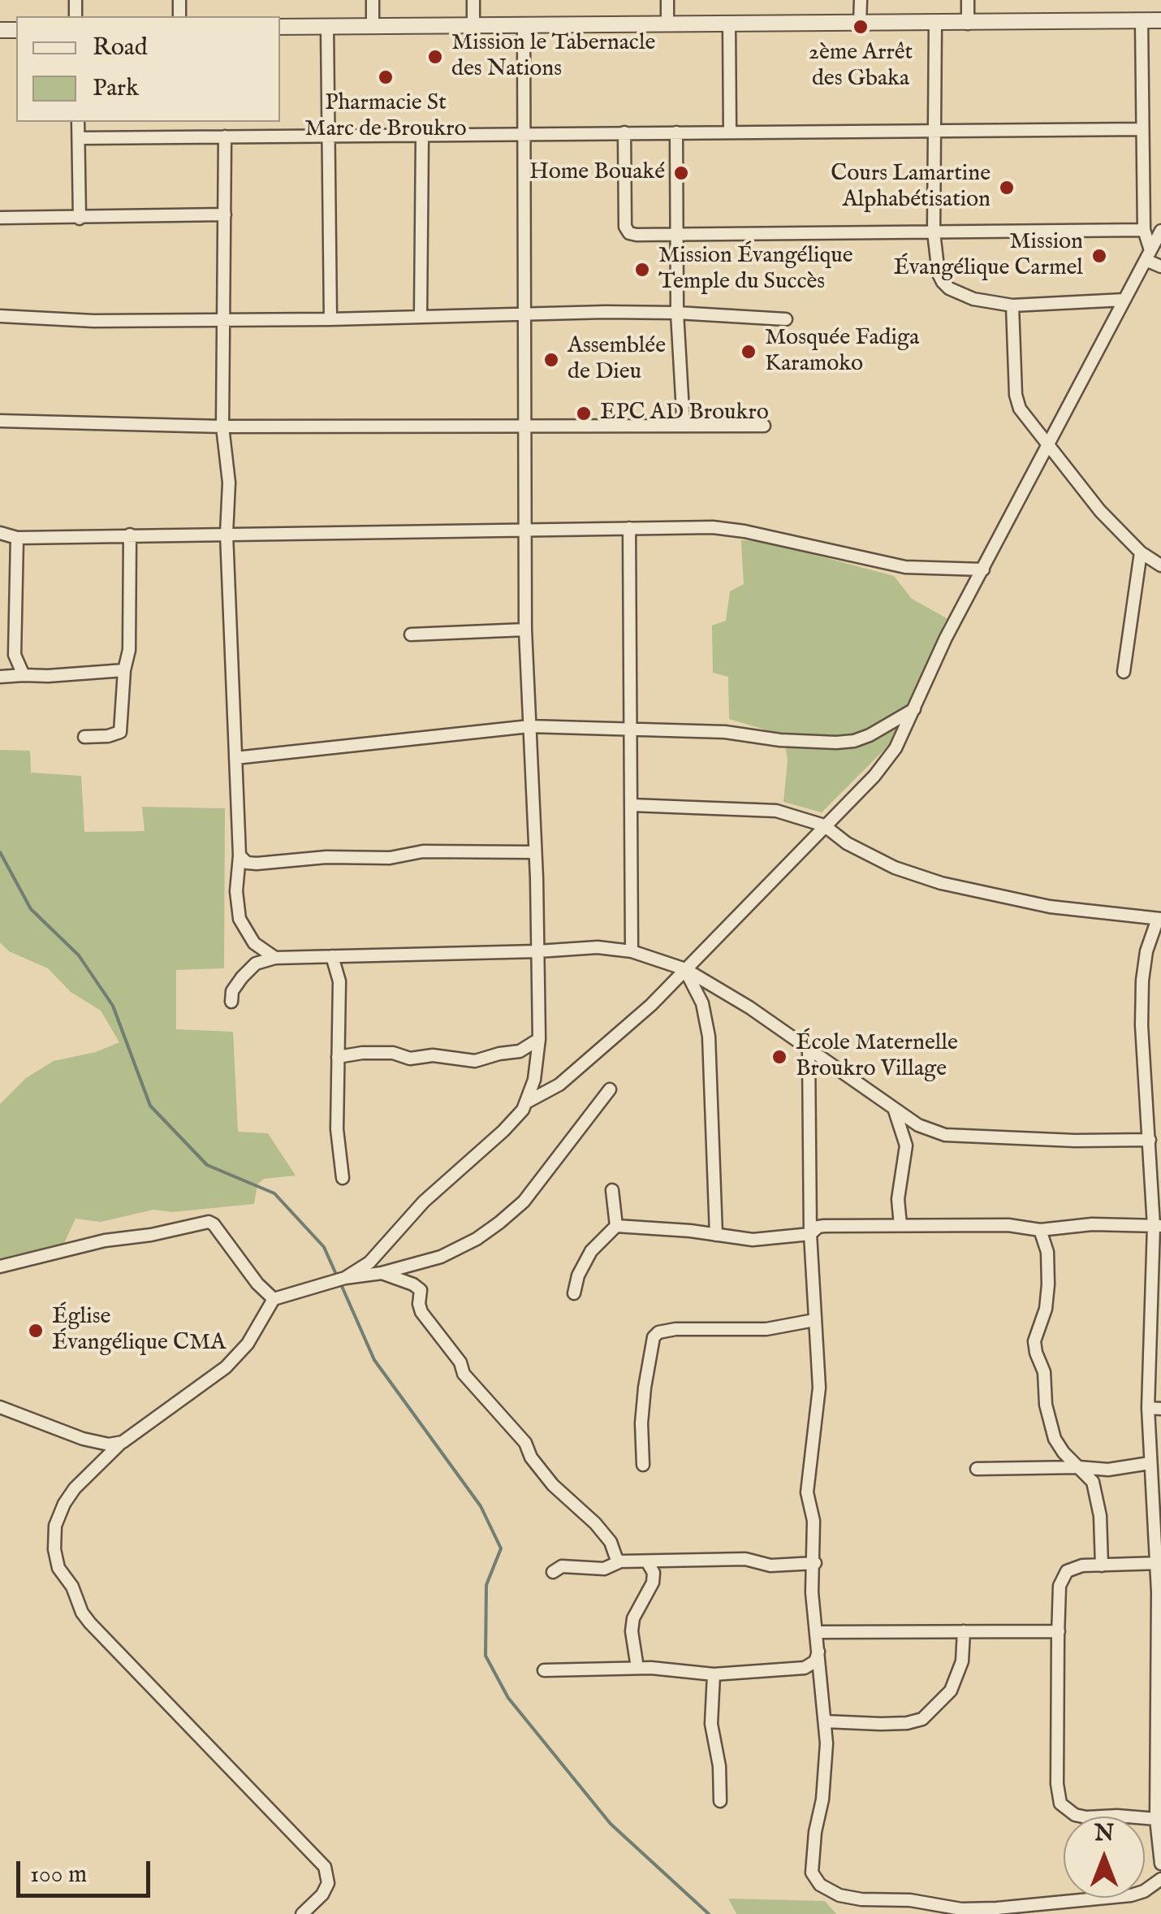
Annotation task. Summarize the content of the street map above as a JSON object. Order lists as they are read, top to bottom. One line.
{"places":["2ème Arrêt des Gbaka","Mission le Tabernacle des Nations","Pharmacie St Marc de Broukro","Home Bouaké","Cours Lamartine Alphabétisation","Mission Évangélique Carmel","Mission Évangélique Temple du Succès","Mosquée Fadiga Karamoko","Assemblée de Dieu","EPC AD Broukro","École Maternelle Broukro Village","Église Évangélique CMA"],"legend":["Road","Park"],"scale_bar":"100 m","north":"top"}
